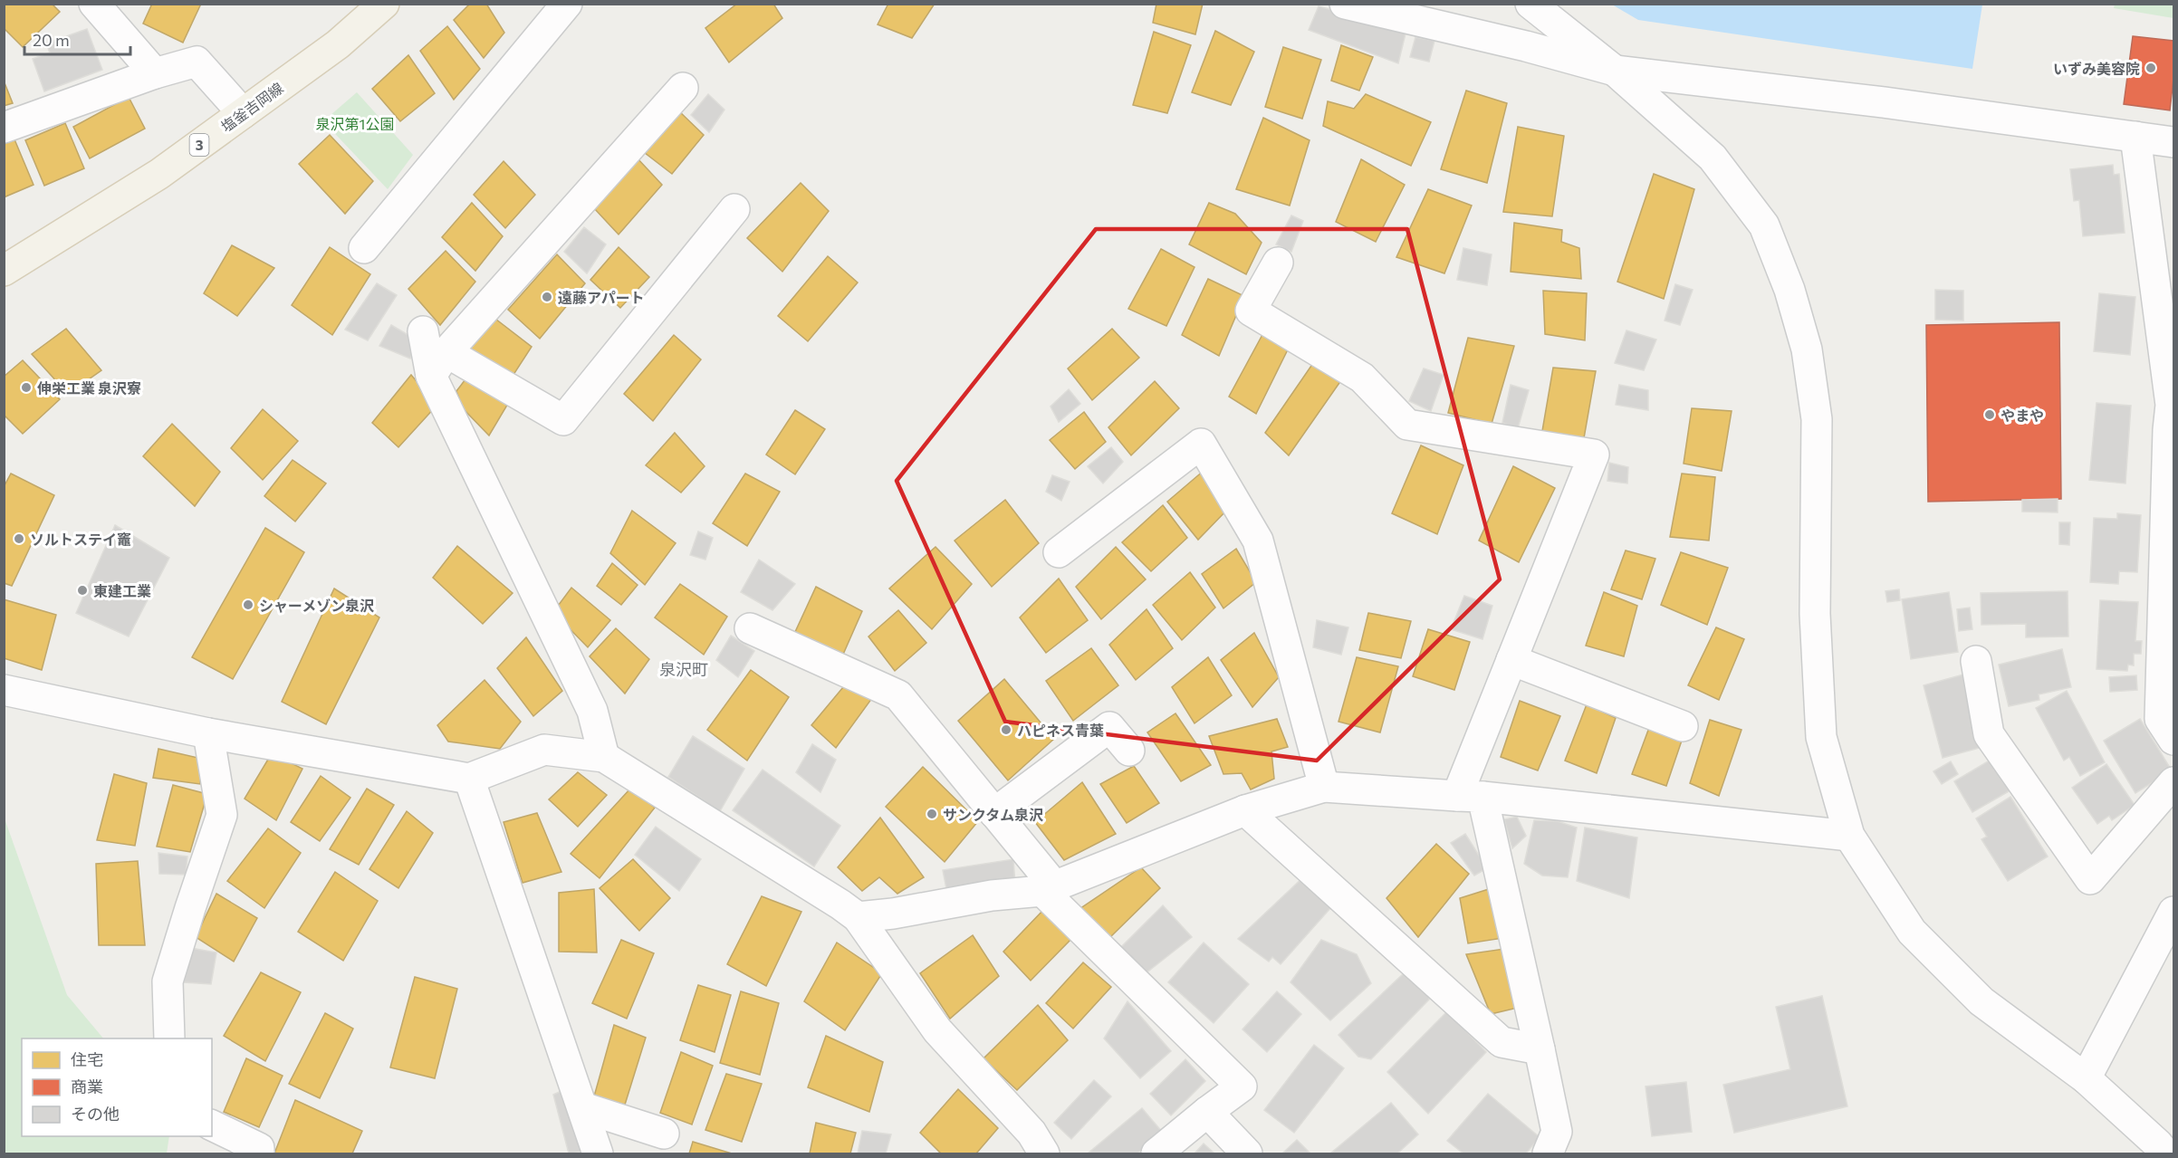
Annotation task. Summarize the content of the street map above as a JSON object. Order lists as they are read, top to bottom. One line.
{"streets":{"main road":["塩釜吉岡線","3"]},"districts":["泉沢町"],"parks":["泉沢第1公園"],"places":["いずみ美容院","遠藤アパート","伸栄工業 泉沢寮","やまや","ソルトステイ竈","東建工業","シャーメゾン泉沢","ハピネス青葉","サンクタム泉沢"],"legend":["住宅","商業","その他"],"scale_bar":"20 m"}
